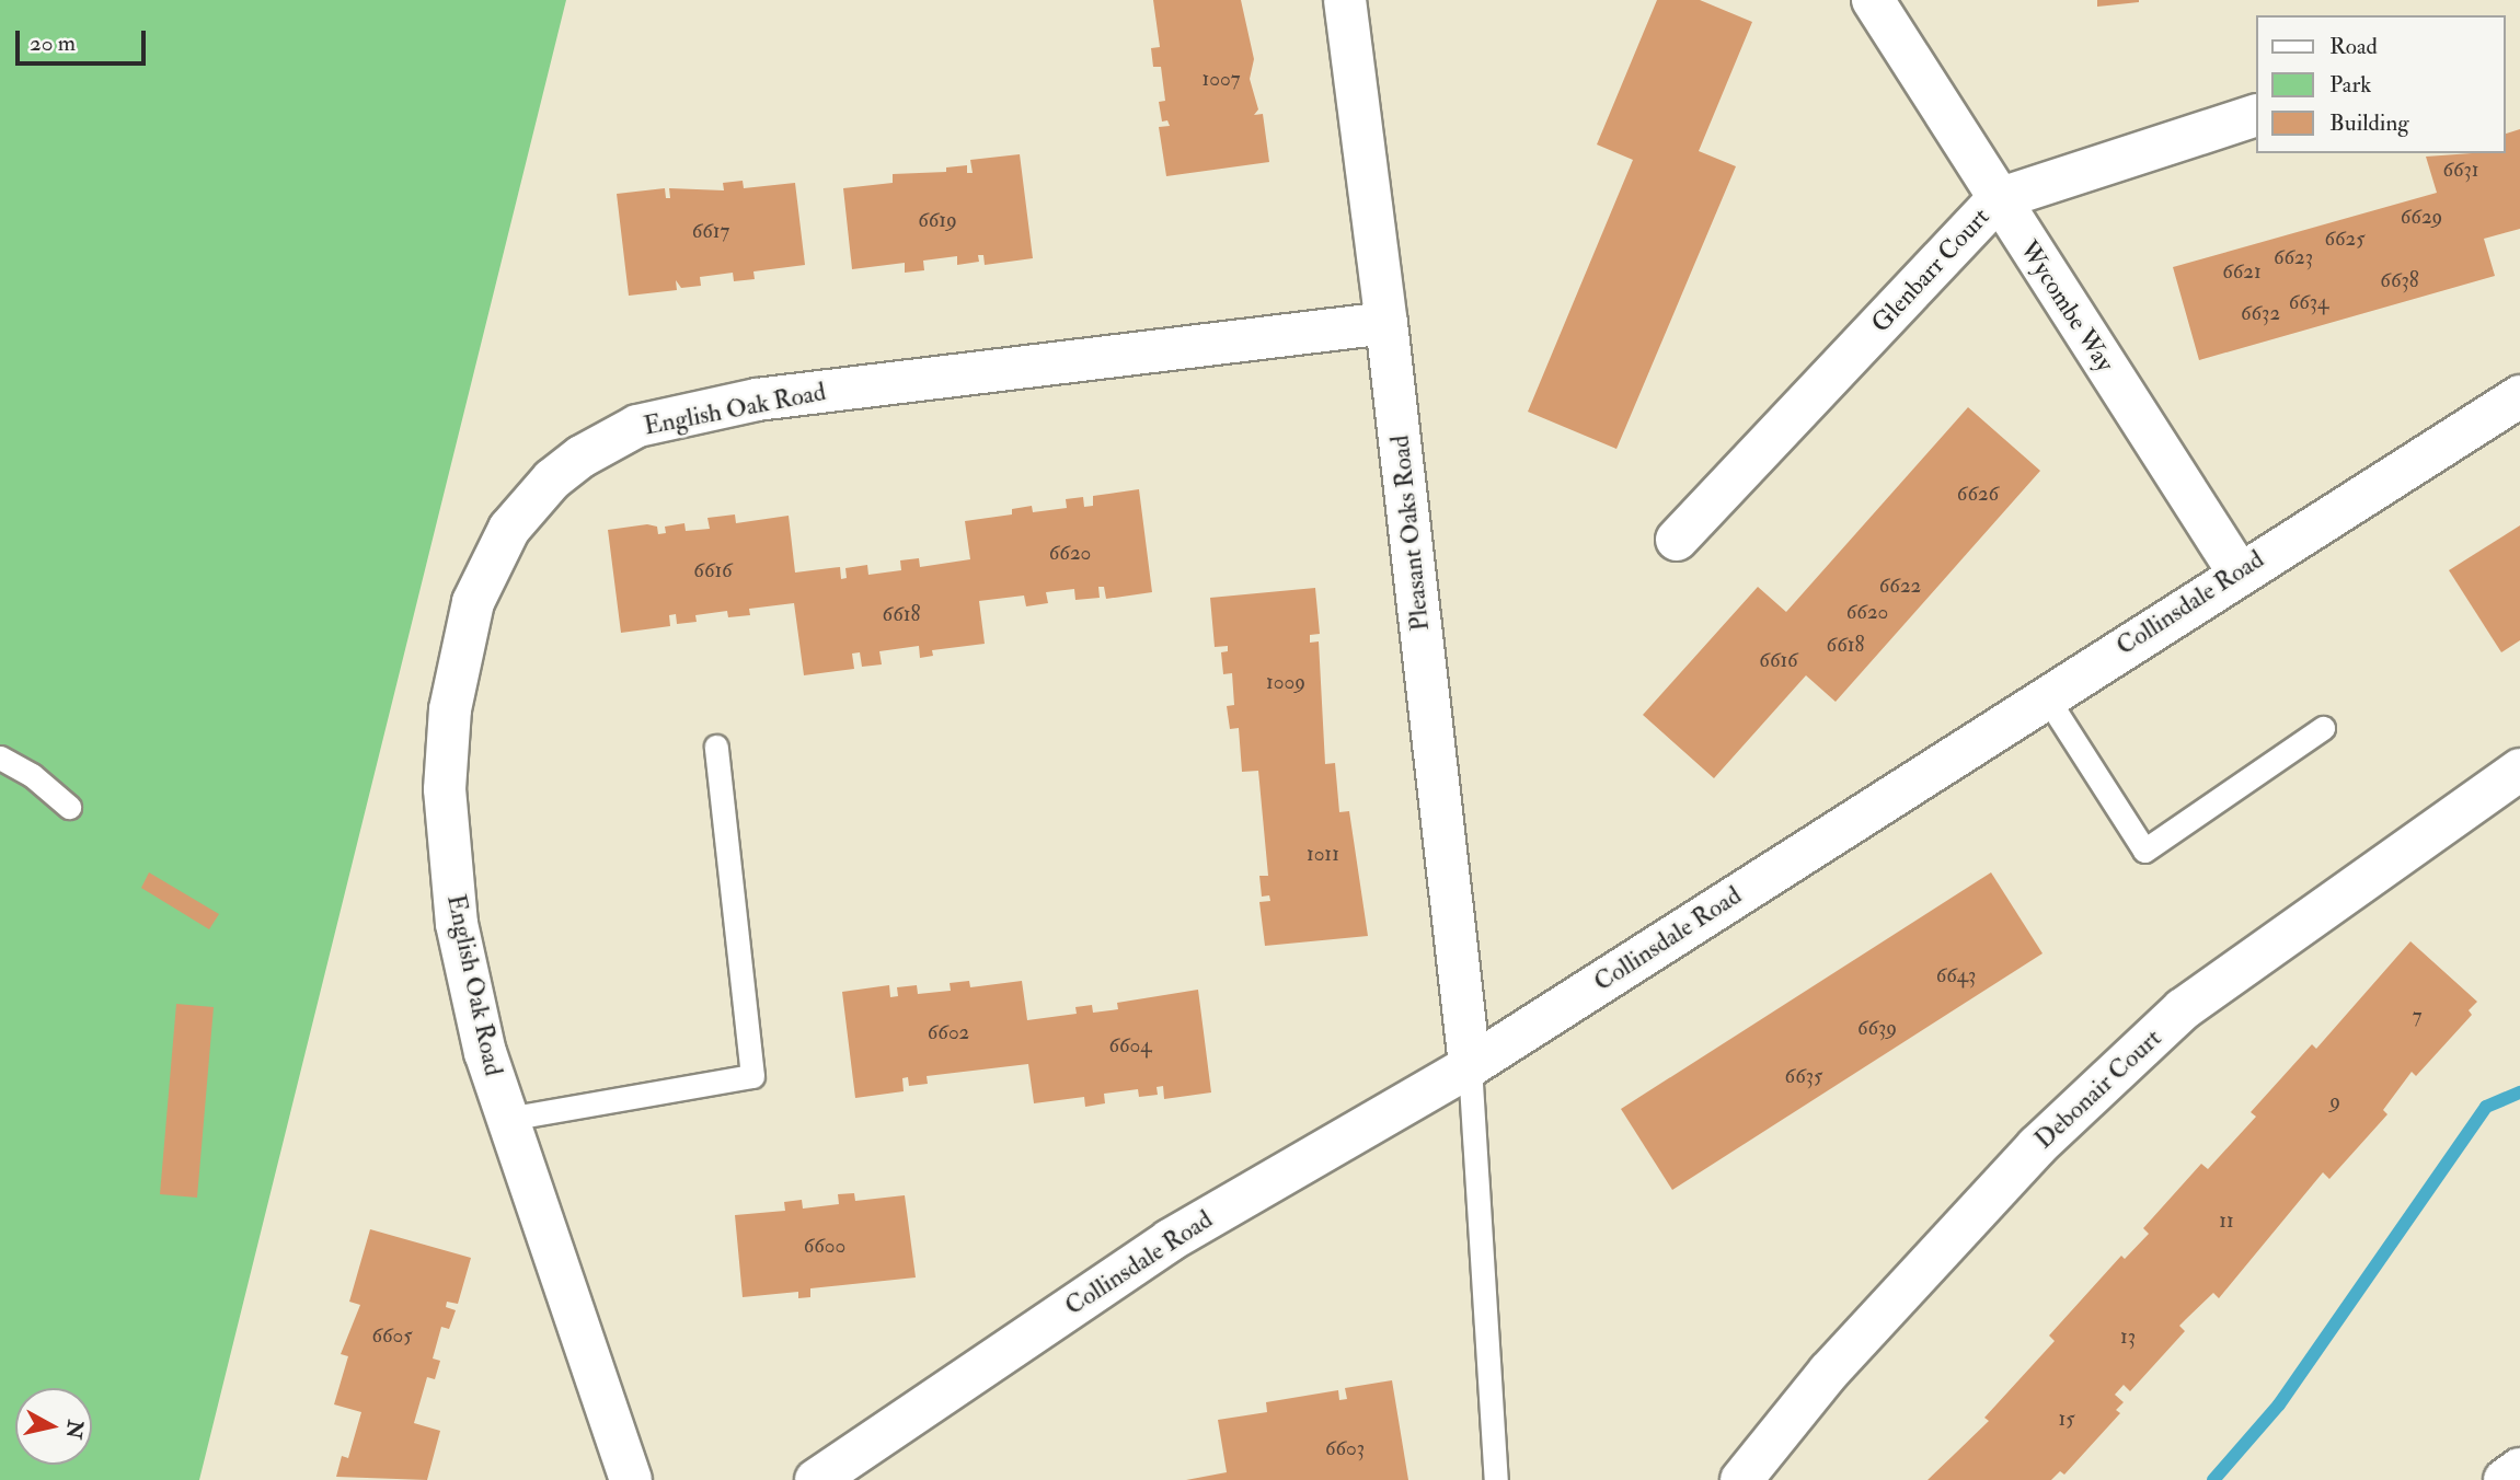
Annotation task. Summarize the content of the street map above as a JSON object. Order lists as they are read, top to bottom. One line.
{"streets":{"street":["Glenbarr Court","Wycombe Way","English Oak Road","Pleasant Oaks Road","Collinsdale Road","Debonair Court"]},"crossings":[["Glenbarr Court","Wycombe Way"],["Wycombe Way","Collinsdale Road"],["English Oak Road","Pleasant Oaks Road"],["Pleasant Oaks Road","Collinsdale Road"]],"house_numbers":["1007","6631","6629","6619","6617","6625","6623","6621","6638","6634","6632","6626","6620","6616","6622","6620","6618","6618","6616","1009","1011","6643","7","6639","6602","6604","6635","9","11","6600","6605","13","15","6603"],"legend":["Road","Park","Building"],"scale_bar":"20 m","north":"right"}
